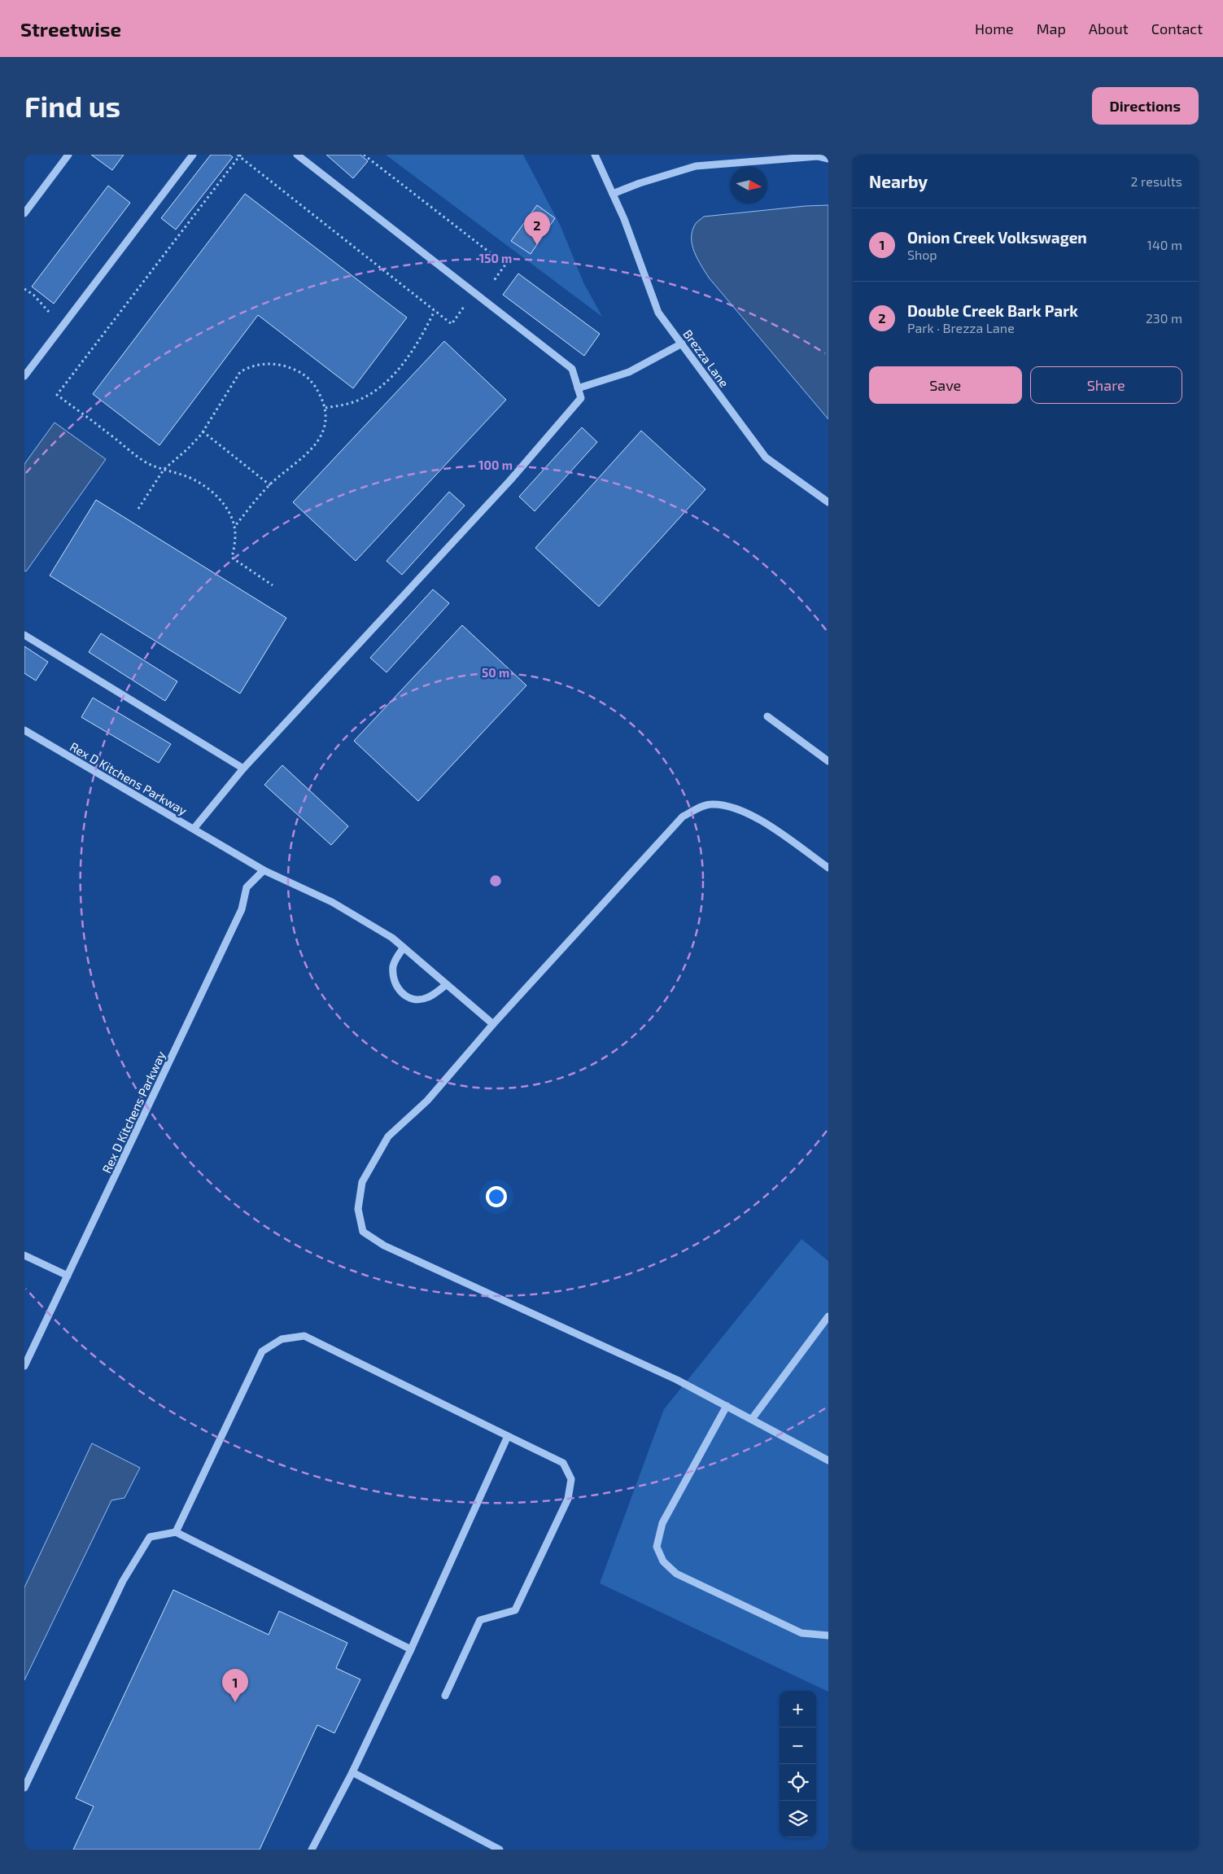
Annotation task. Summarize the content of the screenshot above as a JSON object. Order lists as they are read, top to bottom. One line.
{"streets":{"street":["Brezza Lane","Rex D Kitchens Parkway"]},"north":"right","page":{"header":"Streetwise","nav":["Home","Map","About","Contact"],"buttons":["Directions",["Save","Share"]],"title":"Find us","heading":["Nearby","2 results"],"list":[{"mark":"1","name":"Onion Creek Volkswagen","note":"Shop","value":"140 m"},{"mark":"2","name":"Double Creek Bark Park","note":"Park · Brezza Lane","value":"230 m"}],"pins":["2","1"],"map_buttons":["+","−"]},"rings":["150 m","100 m","50 m"]}
